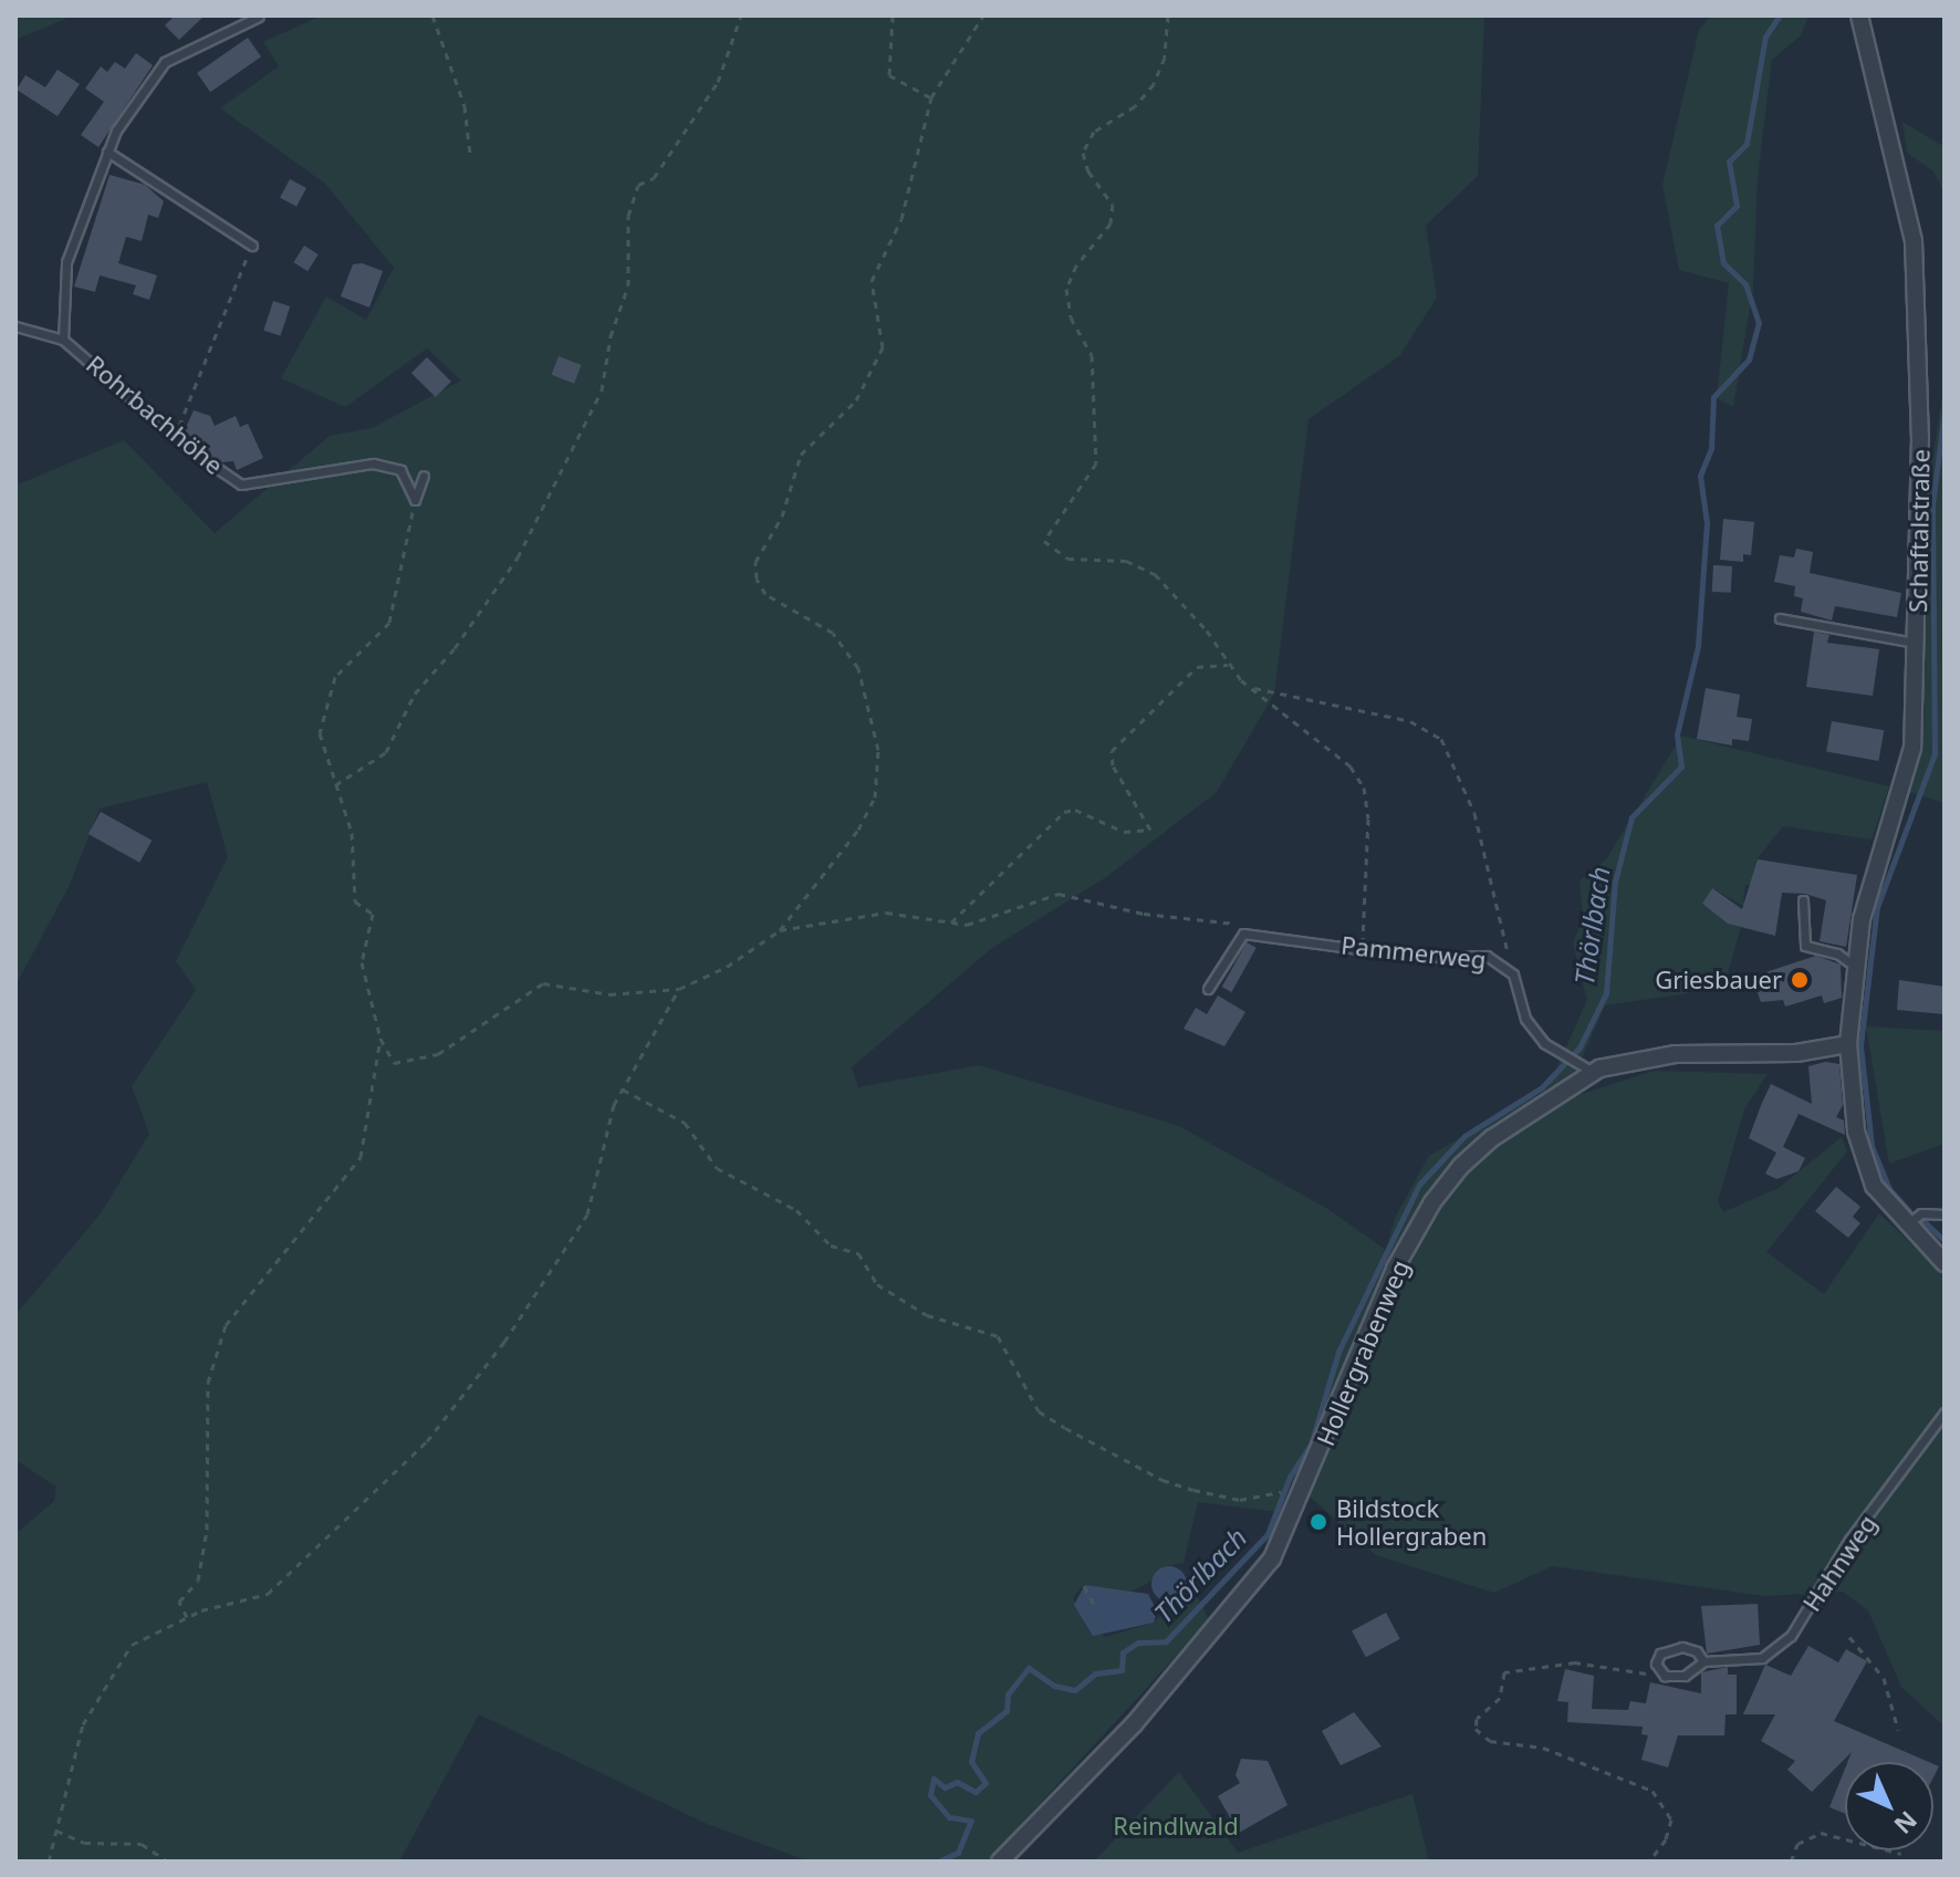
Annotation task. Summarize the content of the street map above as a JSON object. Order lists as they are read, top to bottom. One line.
{"streets":{"street":["Schaftalstraße","Hollergrabenweg"],"lane":["Rohrbachhöhe","Pammerweg","Hahnweg"]},"crossings":[["Schaftalstraße","Hollergrabenweg"],["Pammerweg","Hollergrabenweg"]],"water":["Thörlbach"],"parks":["Reindlwald"],"places":["Griesbauer","Bildstock Hollergraben"],"north":"bottom right"}
